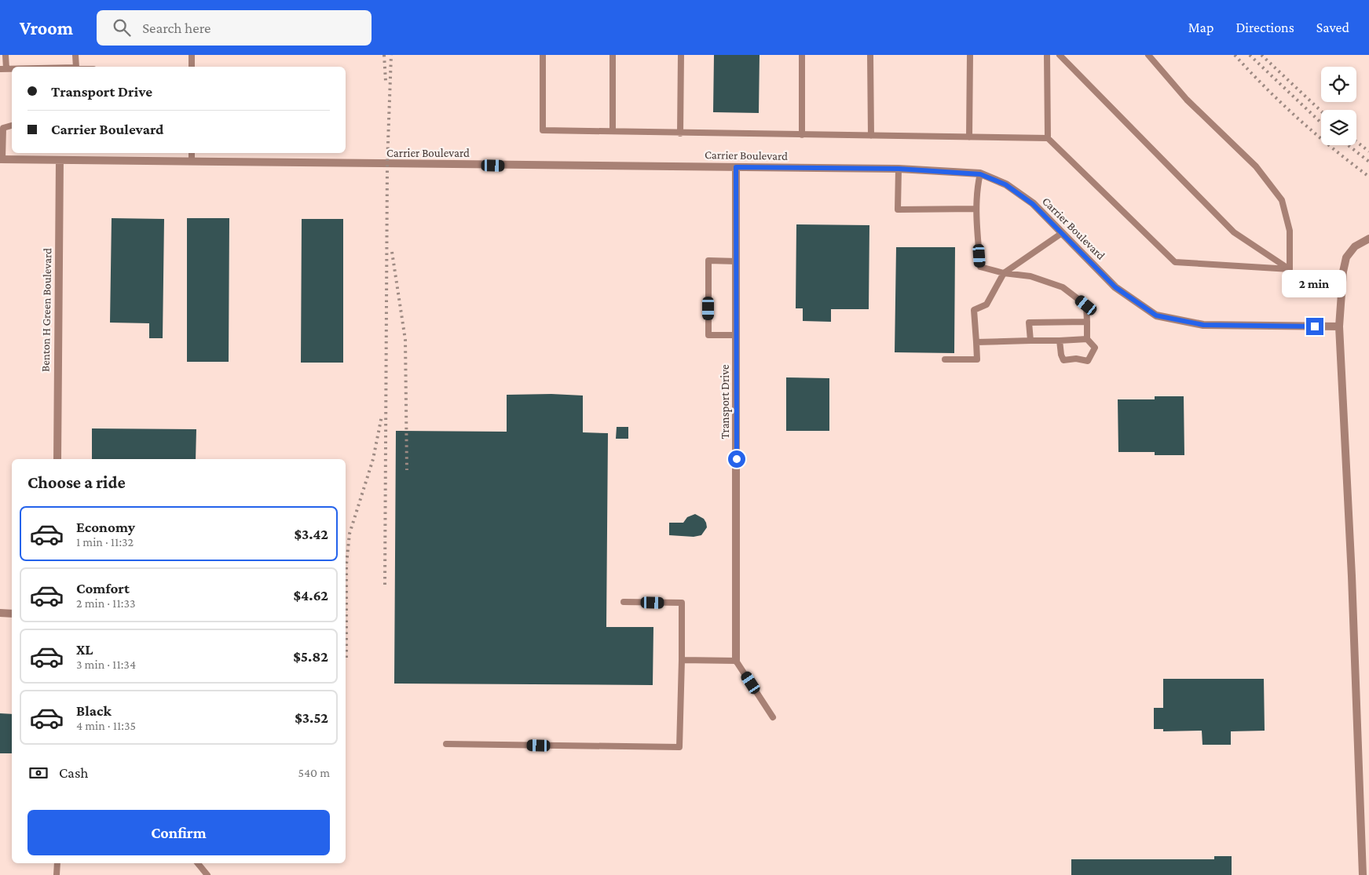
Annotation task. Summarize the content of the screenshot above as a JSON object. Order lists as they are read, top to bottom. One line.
{"streets":{"street":["Carrier Boulevard","Benton H Green Boulevard","Transport Drive"]},"crossings":[["Carrier Boulevard","Benton H Green Boulevard"],["Carrier Boulevard","Transport Drive"]],"page":{"header":"Vroom","search":"Search here","nav":["Map","Directions","Saved"],"banner":["Transport Drive","Carrier Boulevard"],"bubble":"2 min","heading":"Choose a ride","list":[{"name":"Economy","note":"1 min · 11:32","value":"$3.42"},{"name":"Comfort","note":"2 min · 11:33","value":"$4.62"},{"name":"XL","note":"3 min · 11:34","value":"$5.82"},{"name":"Black","note":"4 min · 11:35","value":"$3.52"}],"pay":["Cash","540 m"],"buttons":"Confirm"}}
